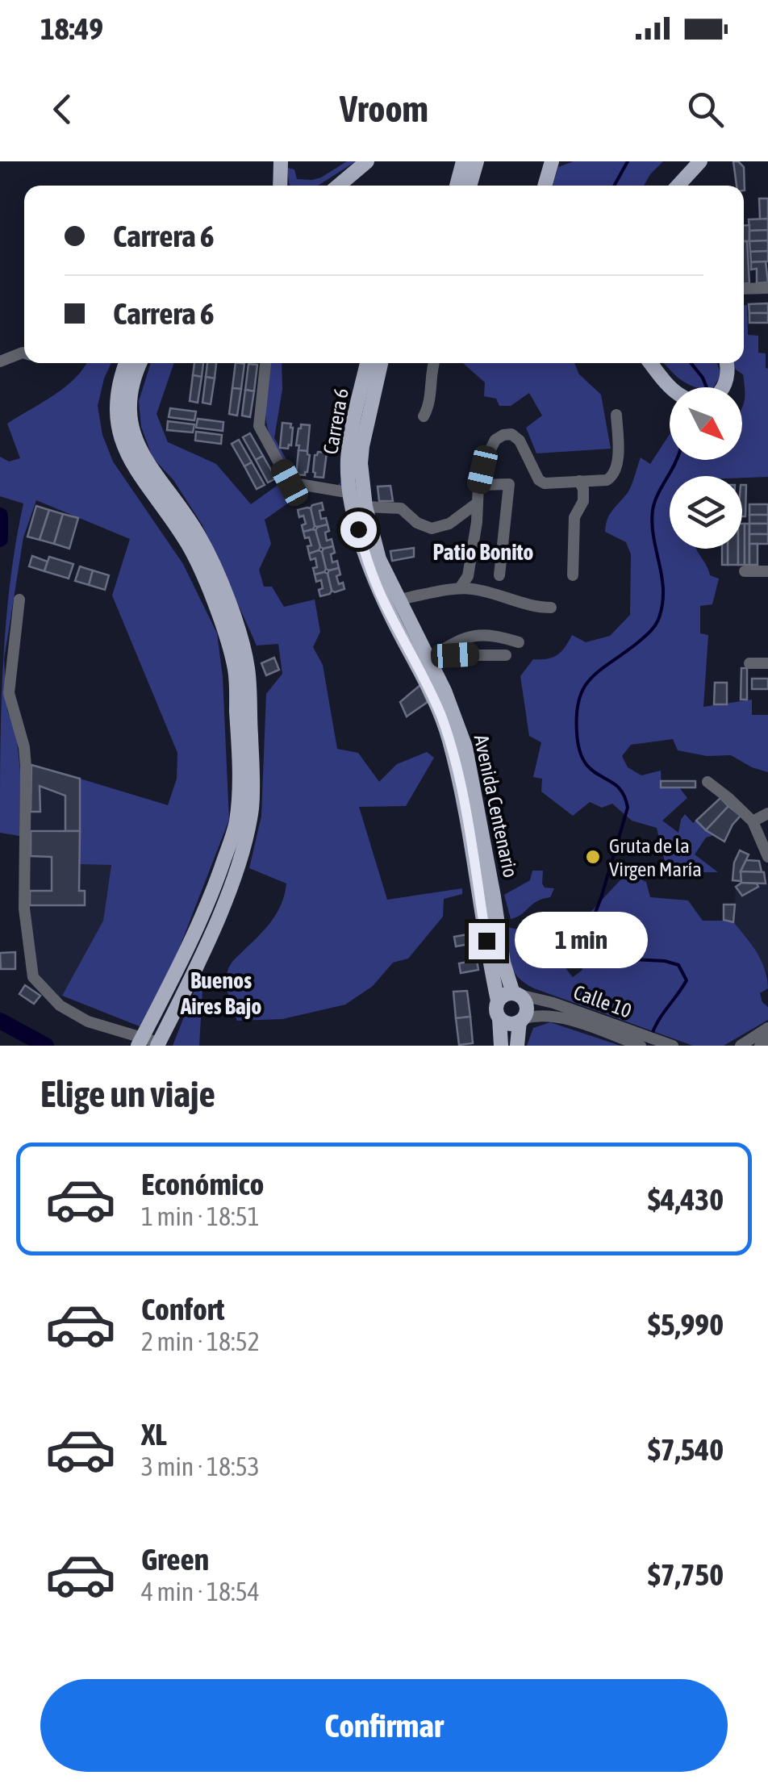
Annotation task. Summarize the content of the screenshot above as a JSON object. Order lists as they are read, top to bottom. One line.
{"streets":{"main road":["Carrera 6","Avenida Centenario"],"street":["Calle 10"]},"crossings":[["Carrera 6","Avenida Centenario"],["Carrera 6","Calle 10"],["Avenida Centenario","Calle 10"]],"districts":["Patio Bonito","Buenos Aires Bajo"],"places":["Gruta de la Virgen María"],"north":"bottom right","page":{"status":"18:49","header":"Vroom","banner":["Carrera 6","Carrera 6"],"bubble":"1 min","heading":"Elige un viaje","list":[{"name":"Económico","note":"1 min · 18:51","value":"$4,430"},{"name":"Confort","note":"2 min · 18:52","value":"$5,990"},{"name":"XL","note":"3 min · 18:53","value":"$7,540"},{"name":"Green","note":"4 min · 18:54","value":"$7,750"}],"buttons":"Confirmar"}}
